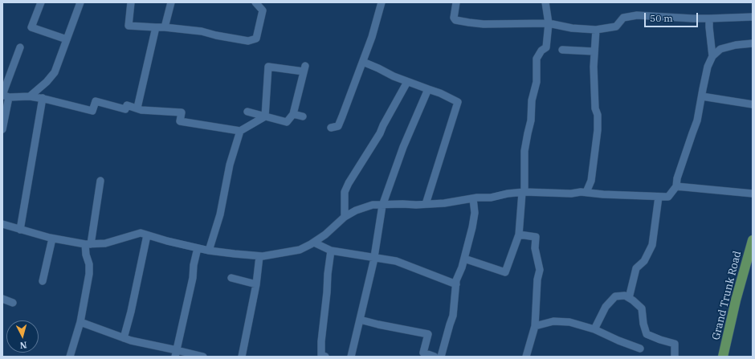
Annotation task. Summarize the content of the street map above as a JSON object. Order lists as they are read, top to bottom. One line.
{"streets":{"main road":["Grand Trunk Road"]},"scale_bar":"50 m","north":"bottom"}
